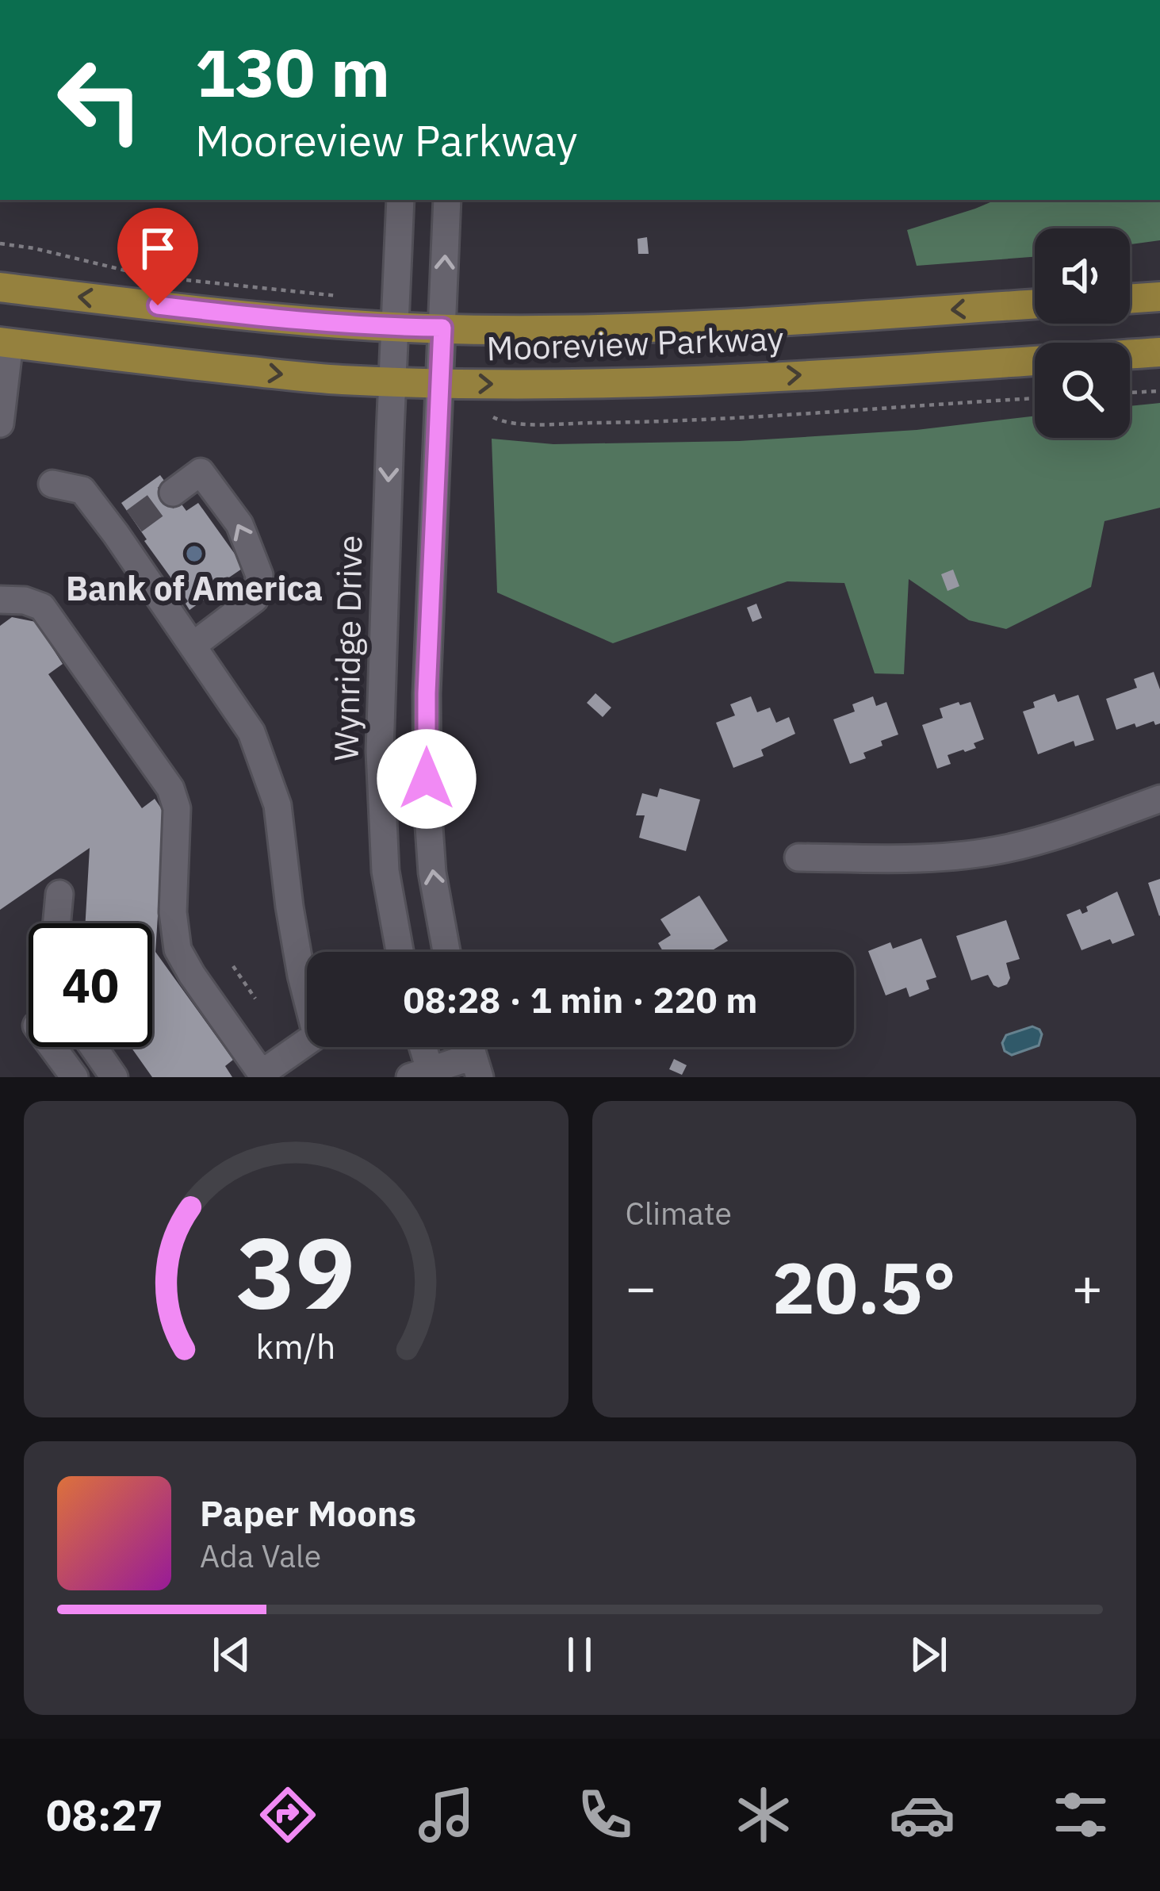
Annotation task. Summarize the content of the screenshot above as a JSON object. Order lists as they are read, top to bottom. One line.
{"streets":{"main road":["Mooreview Parkway"],"street":["Wynridge Drive"]},"crossings":[["Mooreview Parkway","Wynridge Drive"]],"places":["Bank of America"],"page":{"turn":["130 m","Mooreview Parkway"],"limit":"40","trip":"08:28 · 1 min · 220 m","tile":"Climate","heat":["−","20.5°","+"],"song":["Paper Moons","Ada Vale"],"tabs":"08:27","gauge":["39","km/h"]}}
